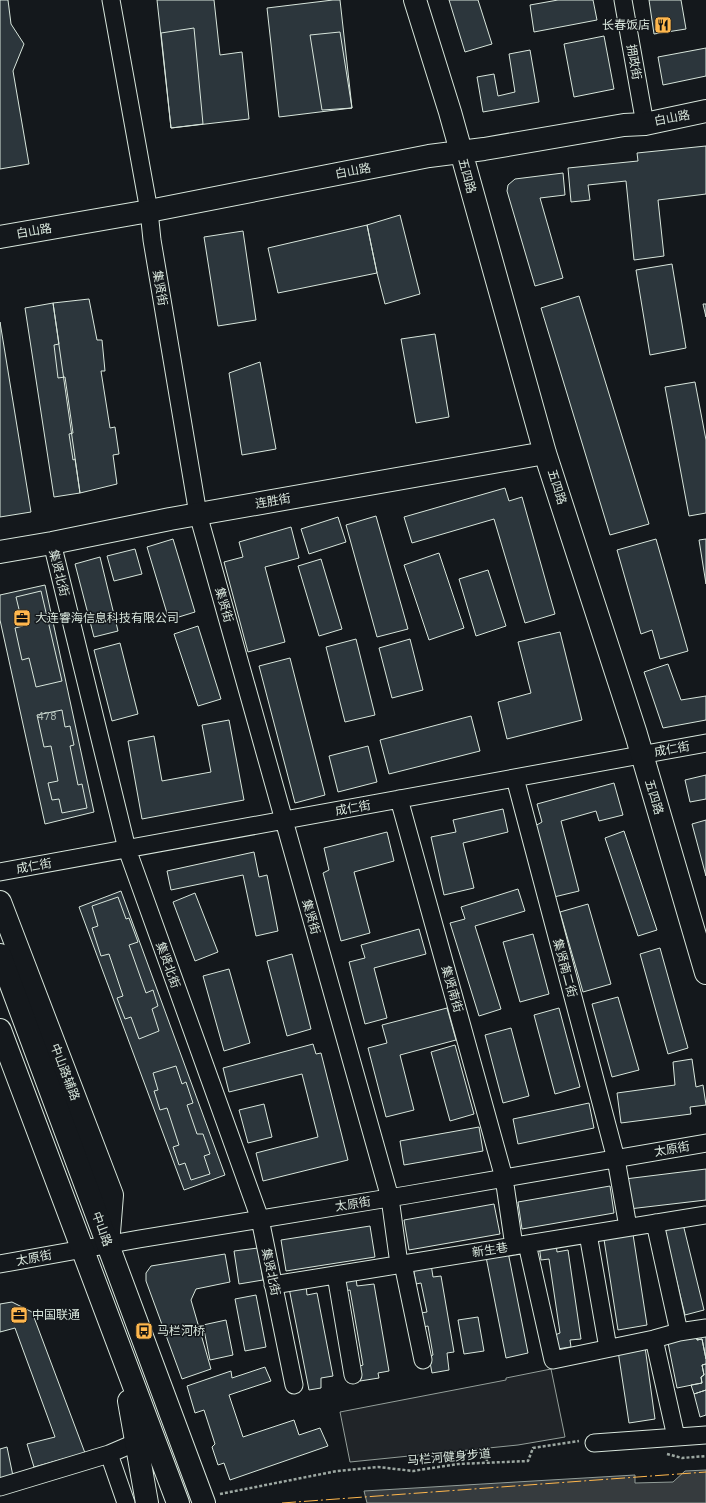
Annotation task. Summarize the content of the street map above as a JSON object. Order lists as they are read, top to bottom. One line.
{"streets":{"main road":["白山路","五四路","连胜街","中山路辅路","中山路"],"street":["拥政街","集贤街","集贤北街","成仁街","集贤南二街","集贤南街","太原街","新生巷"],"path":["马栏河健身步道"]},"crossings":[["拥政街","白山路"],["白山路","五四路"],["白山路","集贤街"],["五四路","连胜街"],["五四路","成仁街"],["集贤街","连胜街"],["集贤街","成仁街"],["集贤街","太原街"],["集贤街","新生巷"],["连胜街","集贤北街"],["集贤北街","成仁街"],["集贤北街","太原街"],["集贤北街","新生巷"],["成仁街","集贤南二街"],["成仁街","集贤南街"],["集贤南二街","太原街"],["集贤南二街","新生巷"],["集贤南街","太原街"],["集贤南街","新生巷"],["中山路辅路","太原街"],["中山路辅路","中山路"],["太原街","中山路"],["中山路","马栏河健身步道"]],"places":{"restaurant":["长春饭店"],"office":["大连睿海信息科技有限公司","中国联通"],"bus stop":["马栏河桥"]},"house_numbers":["478"]}
